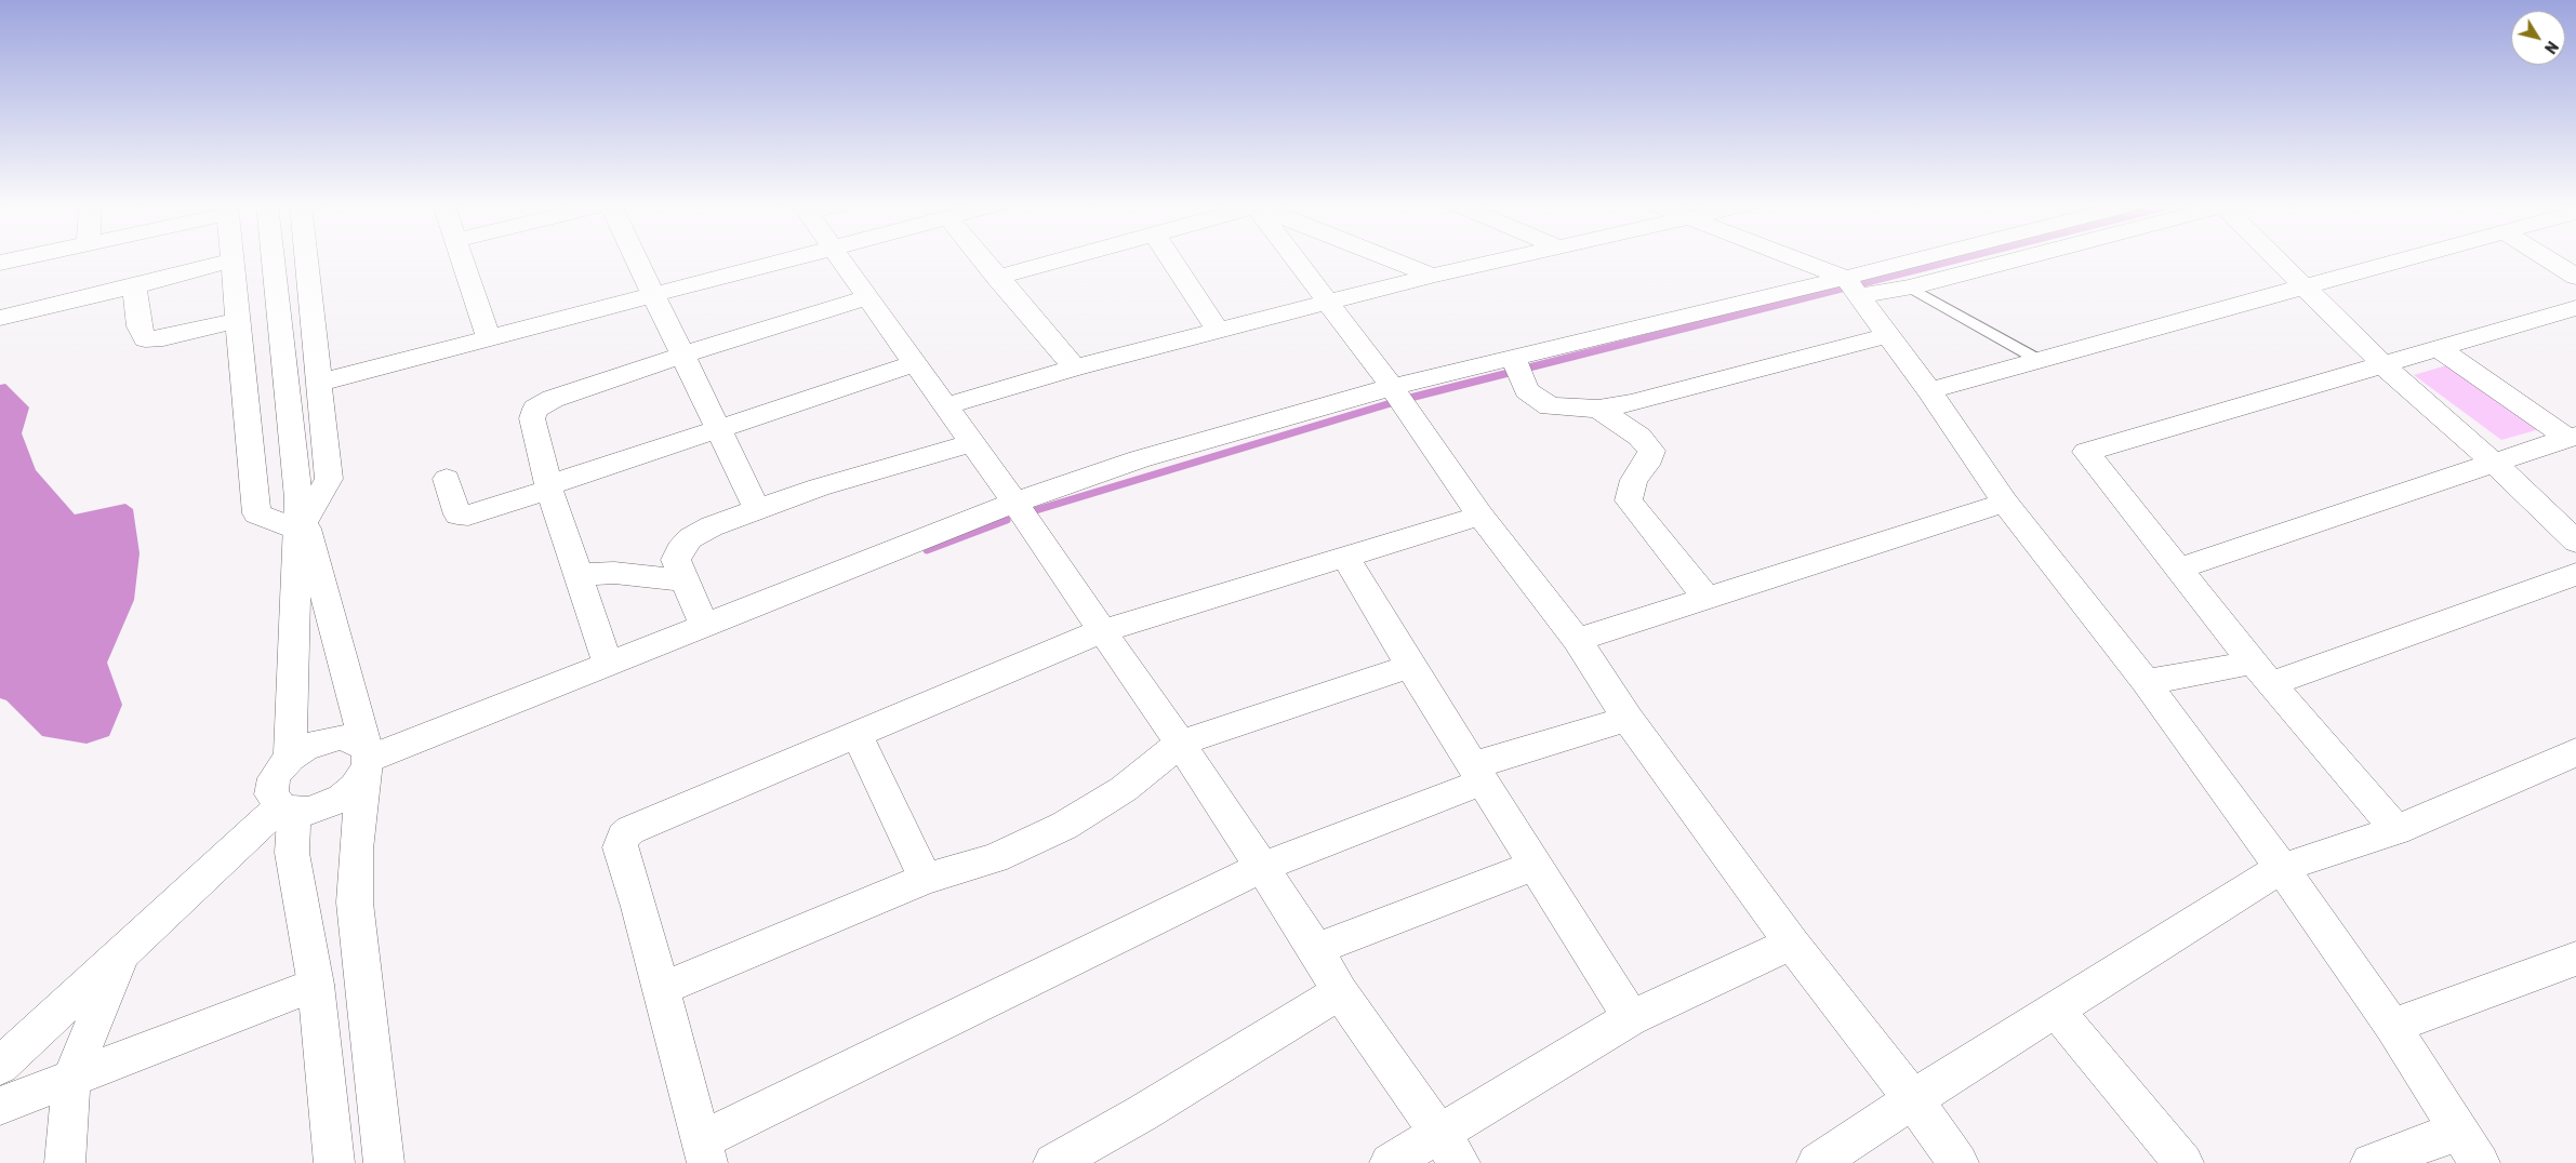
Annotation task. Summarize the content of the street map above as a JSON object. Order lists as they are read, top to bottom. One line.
{"north":"bottom right"}
